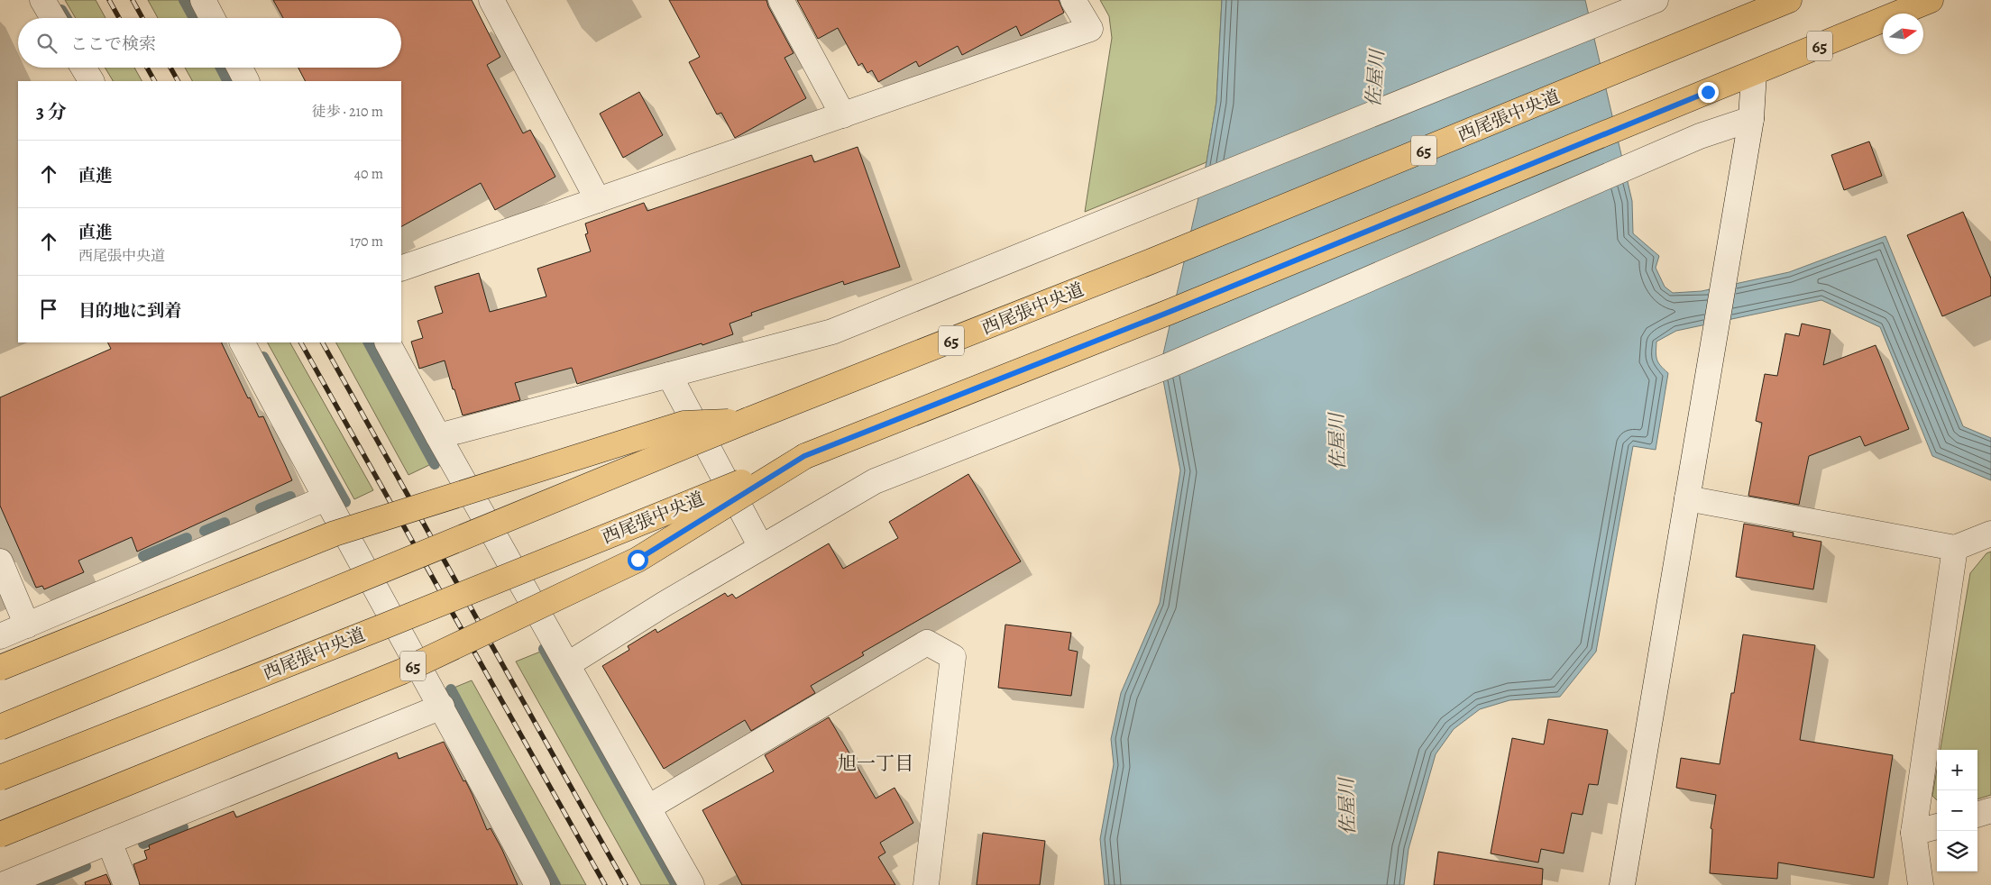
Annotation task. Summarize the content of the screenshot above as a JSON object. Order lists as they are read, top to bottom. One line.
{"streets":{"main road":["65","西尾張中央道"]},"crossings":[["65","西尾張中央道"]],"districts":["旭一丁目"],"water":["佐屋川"],"north":"right","page":{"search":"ここで検索","heading":["3 分","徒歩 · 210 m"],"list":[["直進","40 m"],["直進","西尾張中央道","170 m"],"目的地に到着"],"map_buttons":["+","−"]}}
